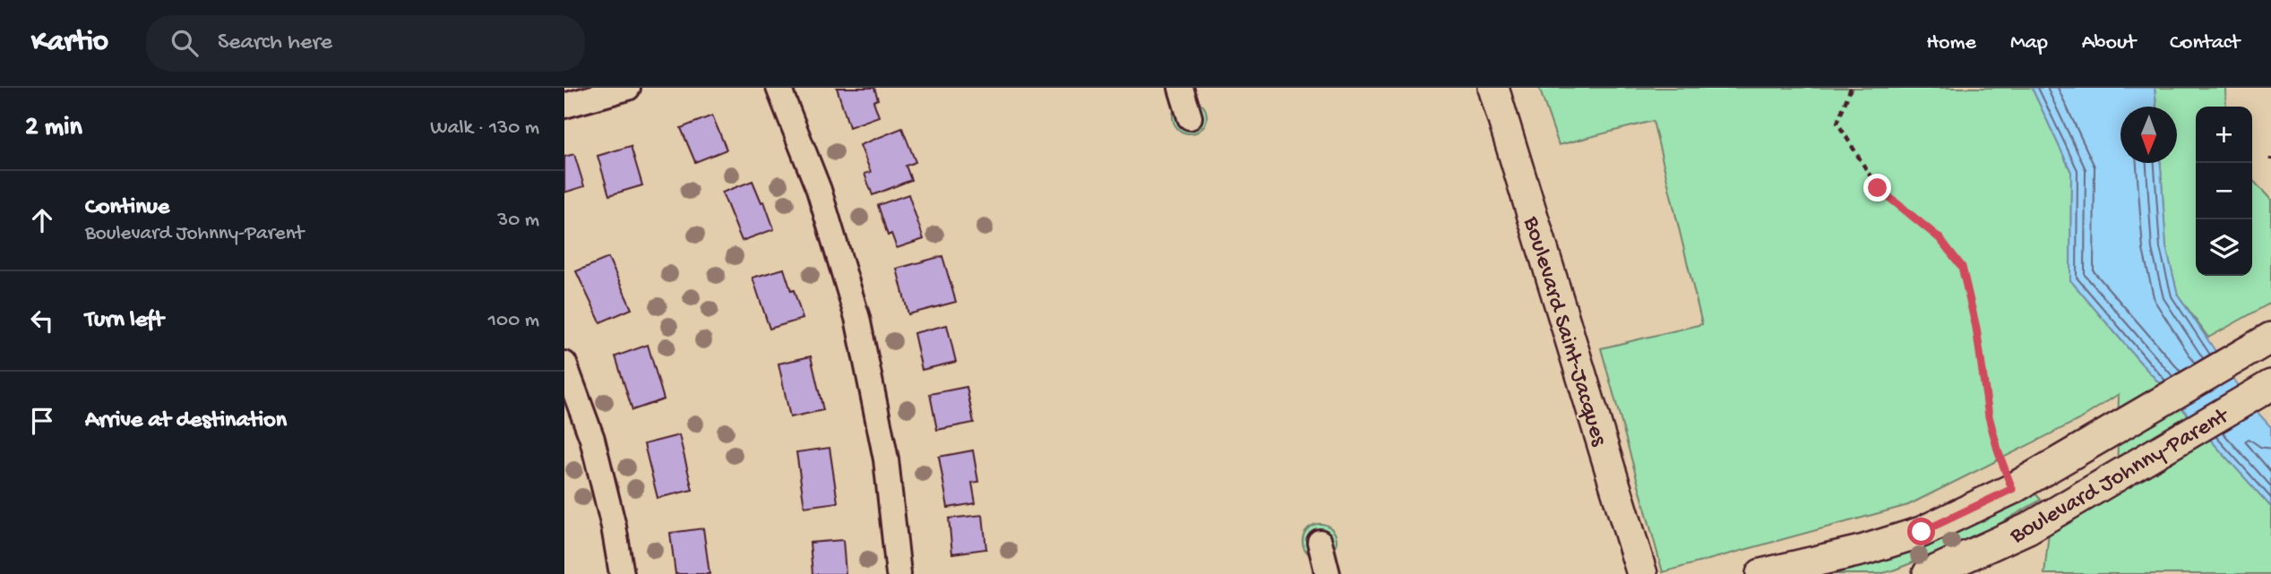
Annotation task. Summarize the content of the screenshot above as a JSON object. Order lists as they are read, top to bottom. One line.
{"streets":{"street":["Boulevard Saint-Jacques","Boulevard Johnny-Parent"]},"north":"bottom","page":{"header":"Kartio","search":"Search here","nav":["Home","Map","About","Contact"],"heading":["2 min","Walk · 130 m"],"map_buttons":["+","−"],"list":[["Continue","Boulevard Johnny-Parent","30 m"],["Turn left","100 m"],"Arrive at destination"]}}
